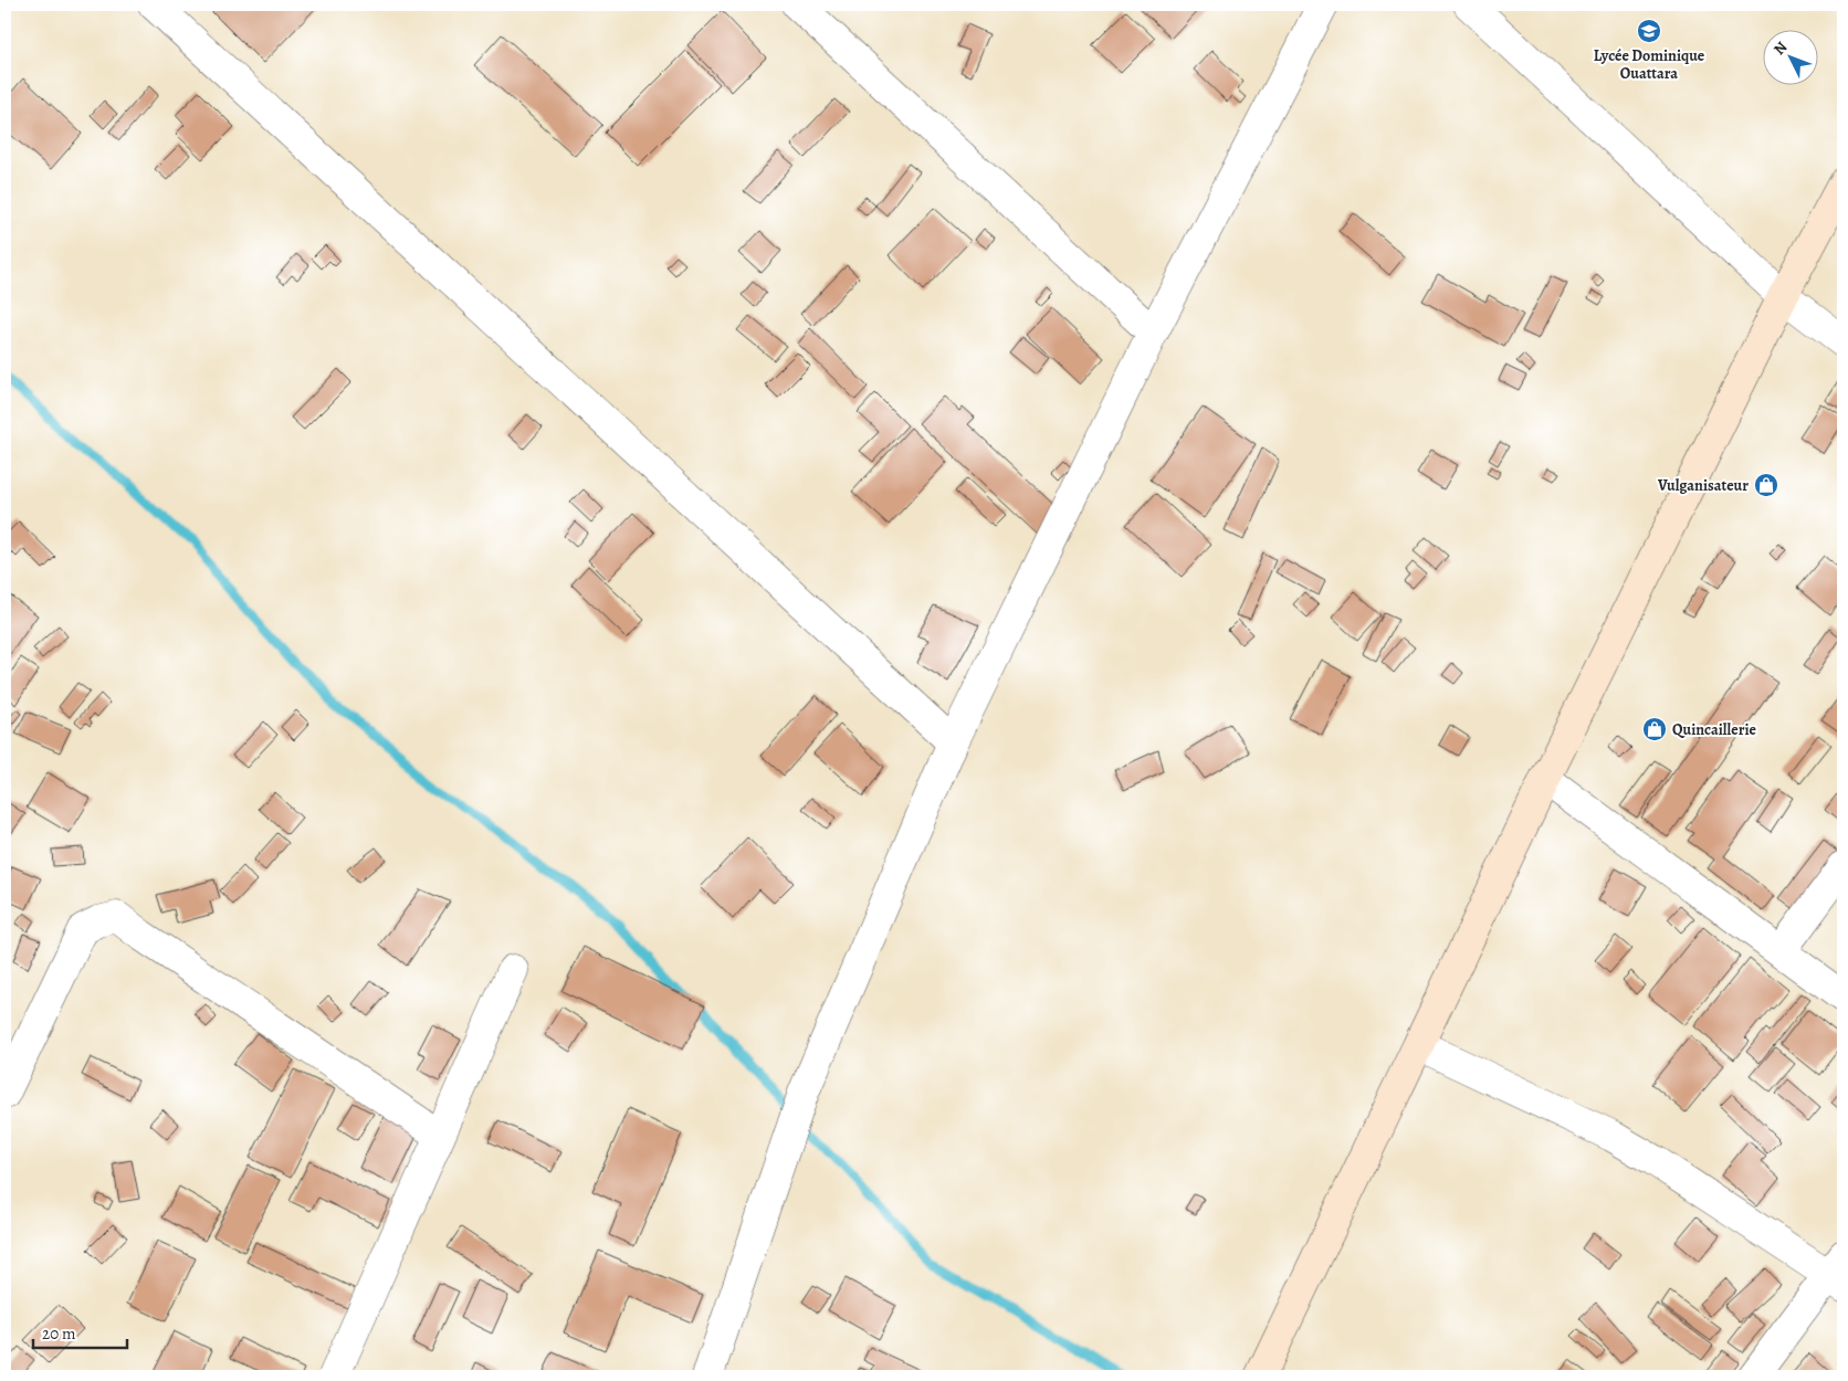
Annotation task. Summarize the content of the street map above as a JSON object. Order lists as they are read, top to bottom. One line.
{"places":{"school or university":["Lycée Dominique Ouattara"],"shop":["Vulganisateur","Quincaillerie"]},"scale_bar":"20 m","north":"top left"}
